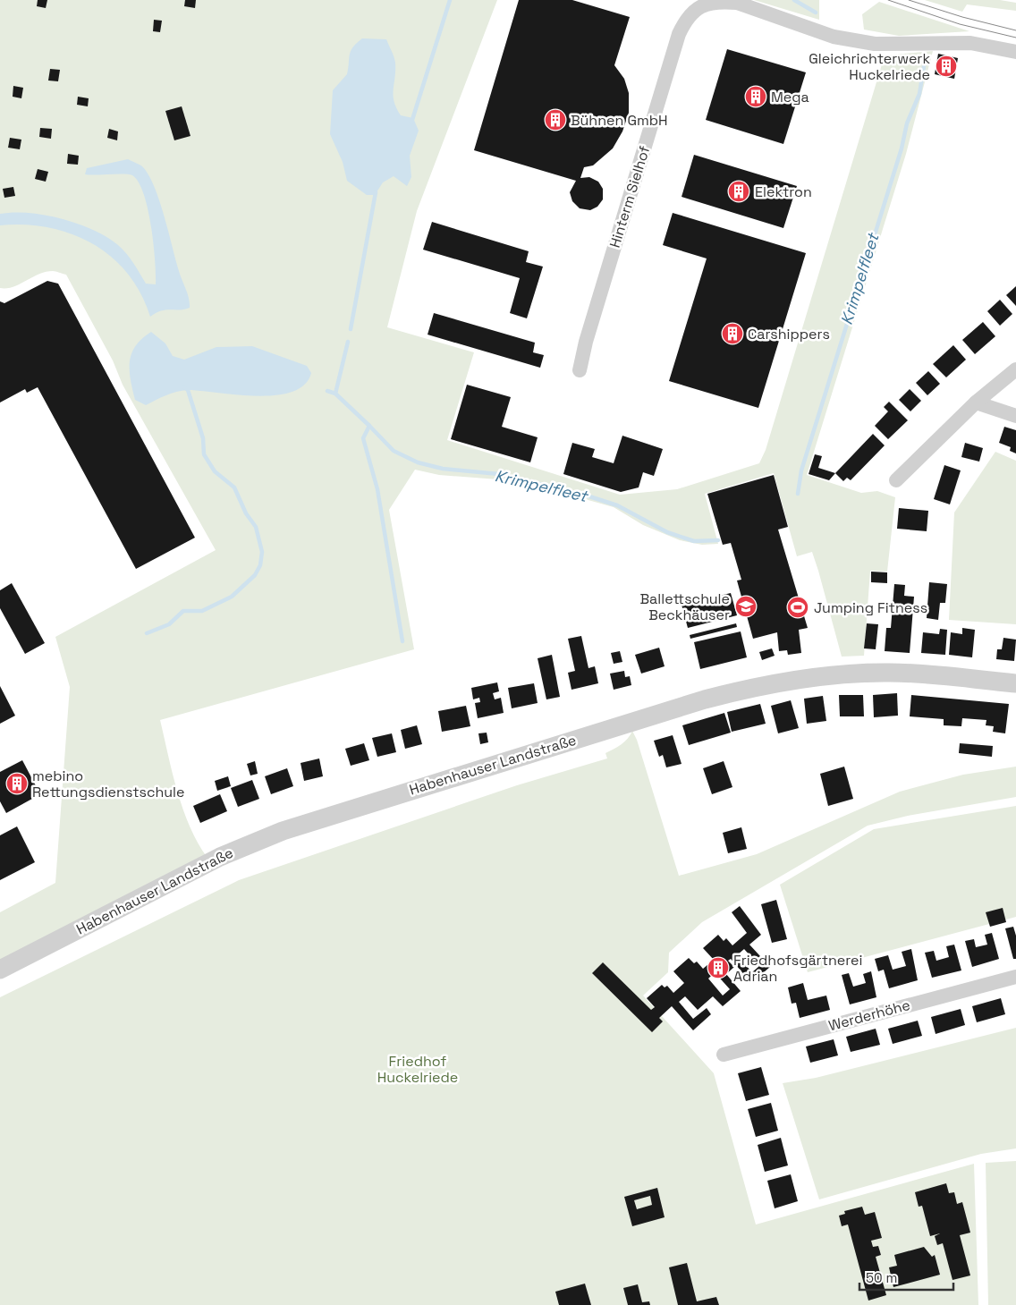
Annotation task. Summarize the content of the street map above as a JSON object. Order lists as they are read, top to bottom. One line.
{"streets":{"street":["Hinterm Sielhof","Habenhauser Landstraße","Werderhöhe"]},"water":["Krimpelfleet"],"parks":["Friedhof Huckelriede"],"places":{"building":["Gleichrichterwerk Huckelriede","Mega","Bühnen GmbH","Elektron","Carshippers","mebino Rettungsdienstschule","Friedhofsgärtnerei Adrian"],"school or university":["Ballettschule Beckhäuser"],"sports":["Jumping Fitness"]},"scale_bar":"50 m"}
